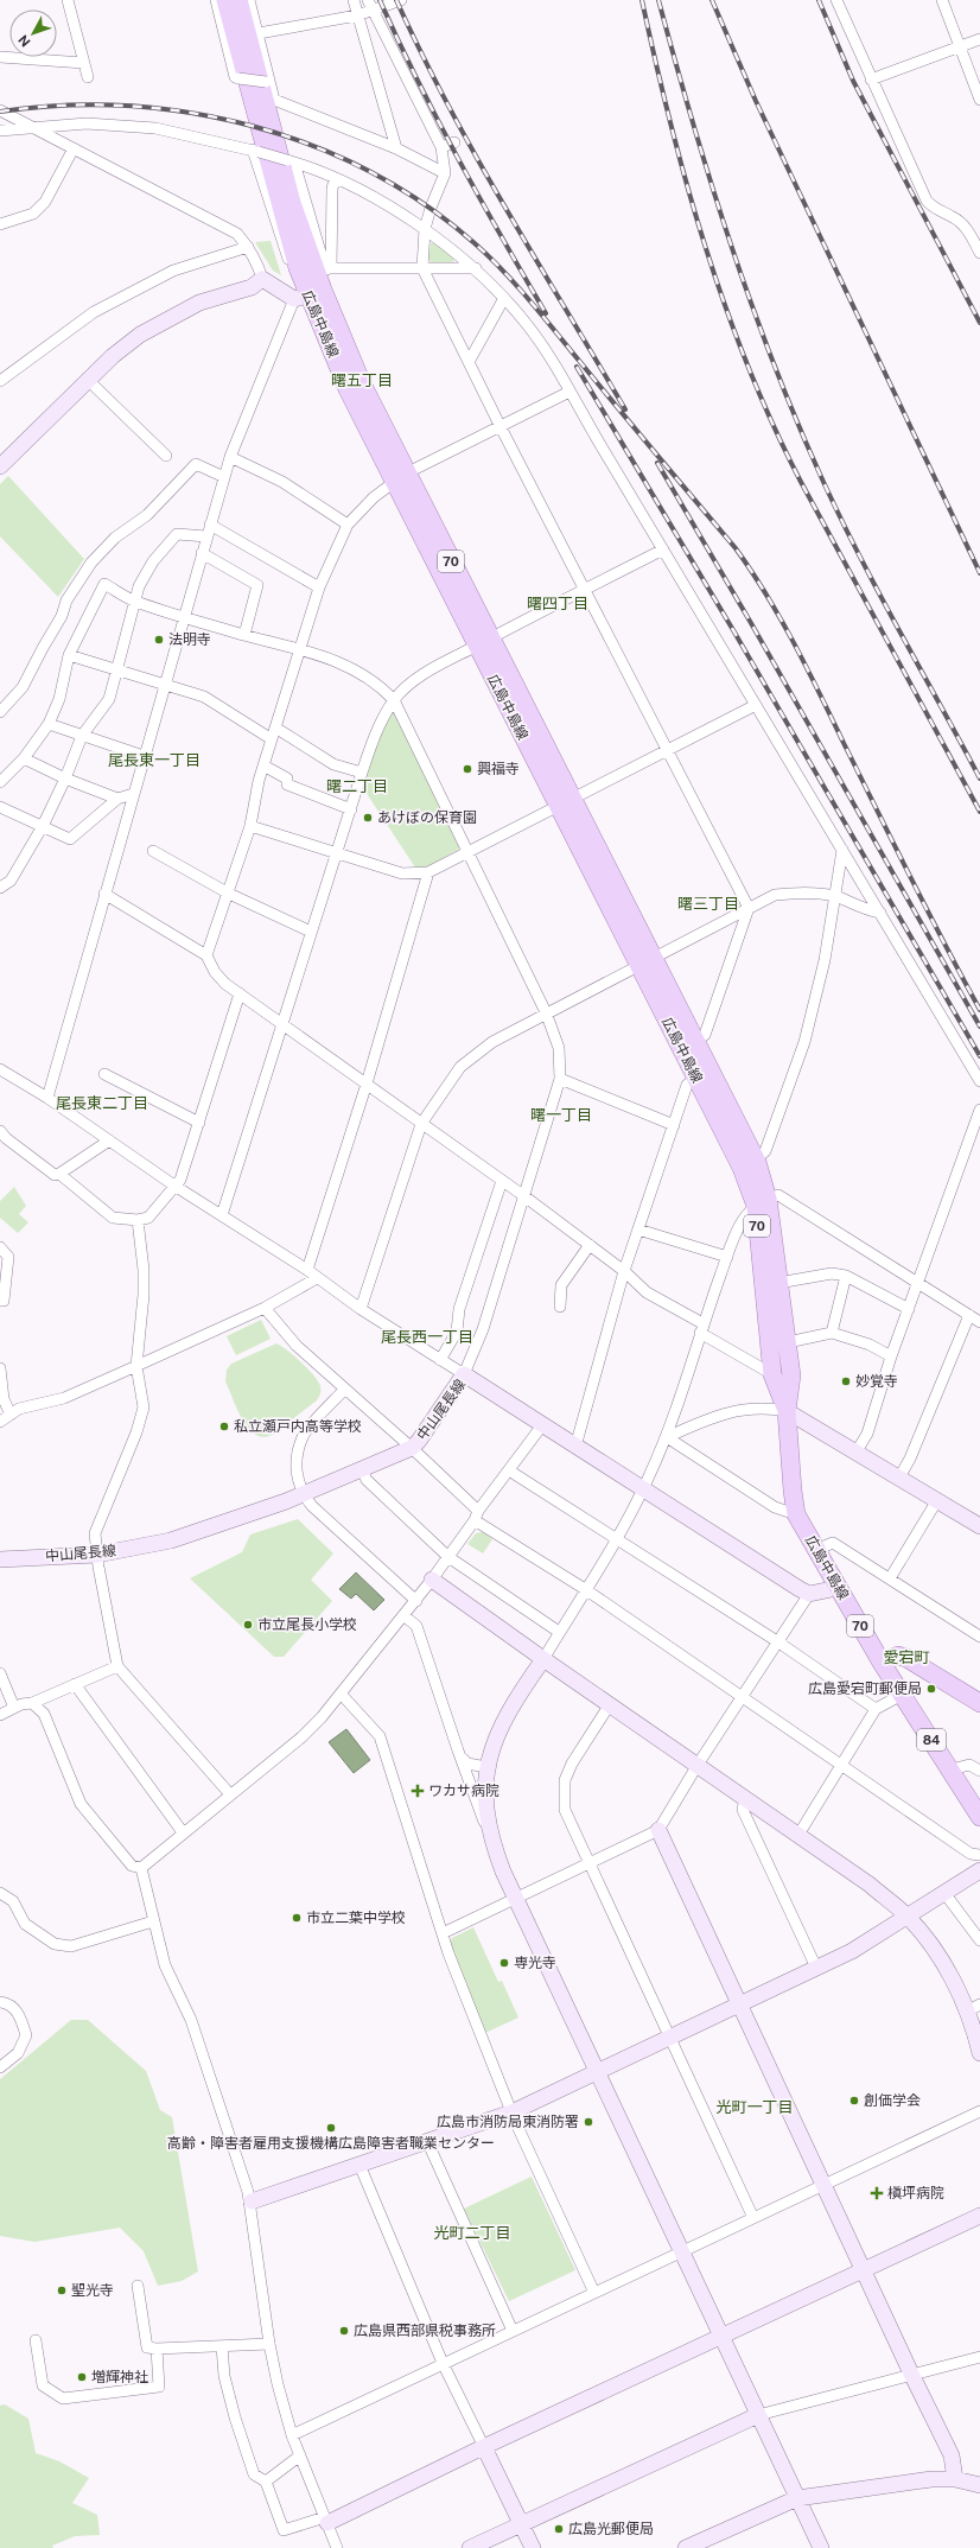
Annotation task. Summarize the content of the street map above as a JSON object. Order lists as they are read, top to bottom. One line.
{"streets":{"main road":["広島中島線","70","84"],"street":["中山尾長線"]},"crossings":[["広島中島線","84"]],"districts":["曙五丁目","曙四丁目","尾長東一丁目","曙二丁目","曙三丁目","尾長東二丁目","曙一丁目","尾長西一丁目","愛宕町","光町一丁目","光町二丁目"],"places":{"other":["法明寺","興福寺","あけぼの保育園","妙覚寺","私立瀬戸内高等学校","市立尾長小学校","広島愛宕町郵便局","市立二葉中学校","専光寺","創価学会","広島市消防局東消防署","高齢・障害者雇用支援機構広島障害者職業センター","聖光寺","広島県西部県税事務所","増輝神社","広島光郵便局"],"health":["ワカサ病院","槇坪病院"]},"north":"bottom left"}
